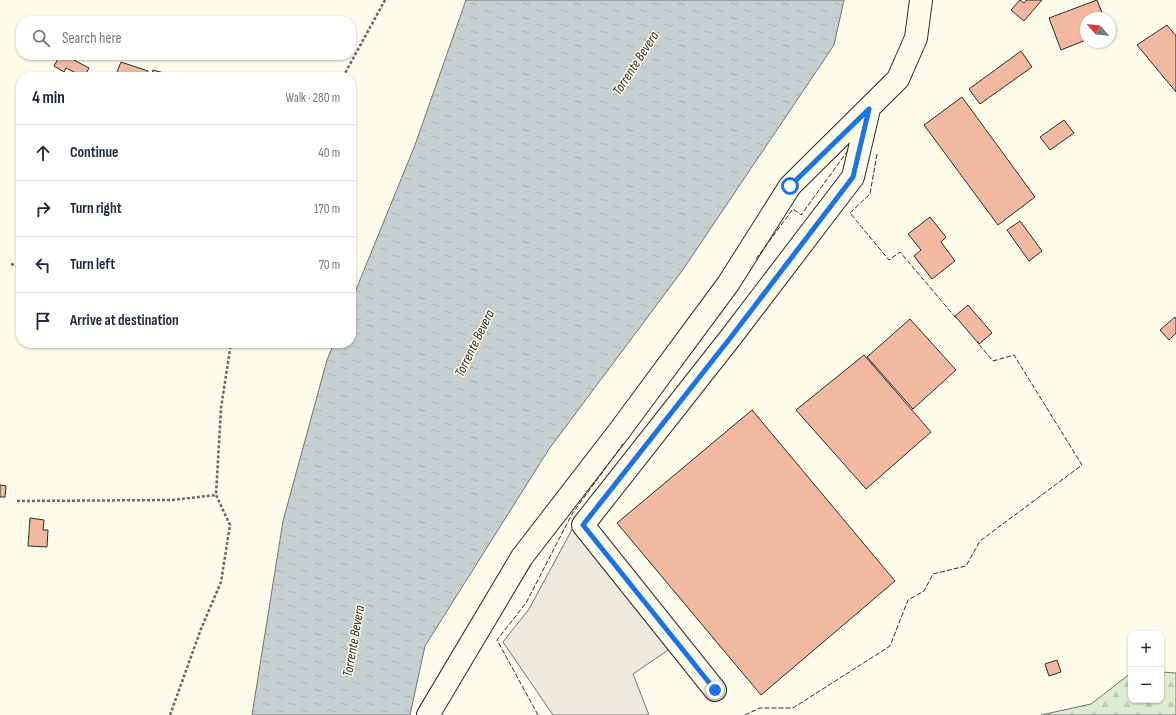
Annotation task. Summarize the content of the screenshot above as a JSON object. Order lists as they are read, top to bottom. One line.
{"water":["Torrente Bevera"],"north":"top left","page":{"search":"Search here","heading":["4 min","Walk · 280 m"],"list":[["Continue","40 m"],["Turn right","170 m"],["Turn left","70 m"],"Arrive at destination"],"map_buttons":["+","−"]}}
